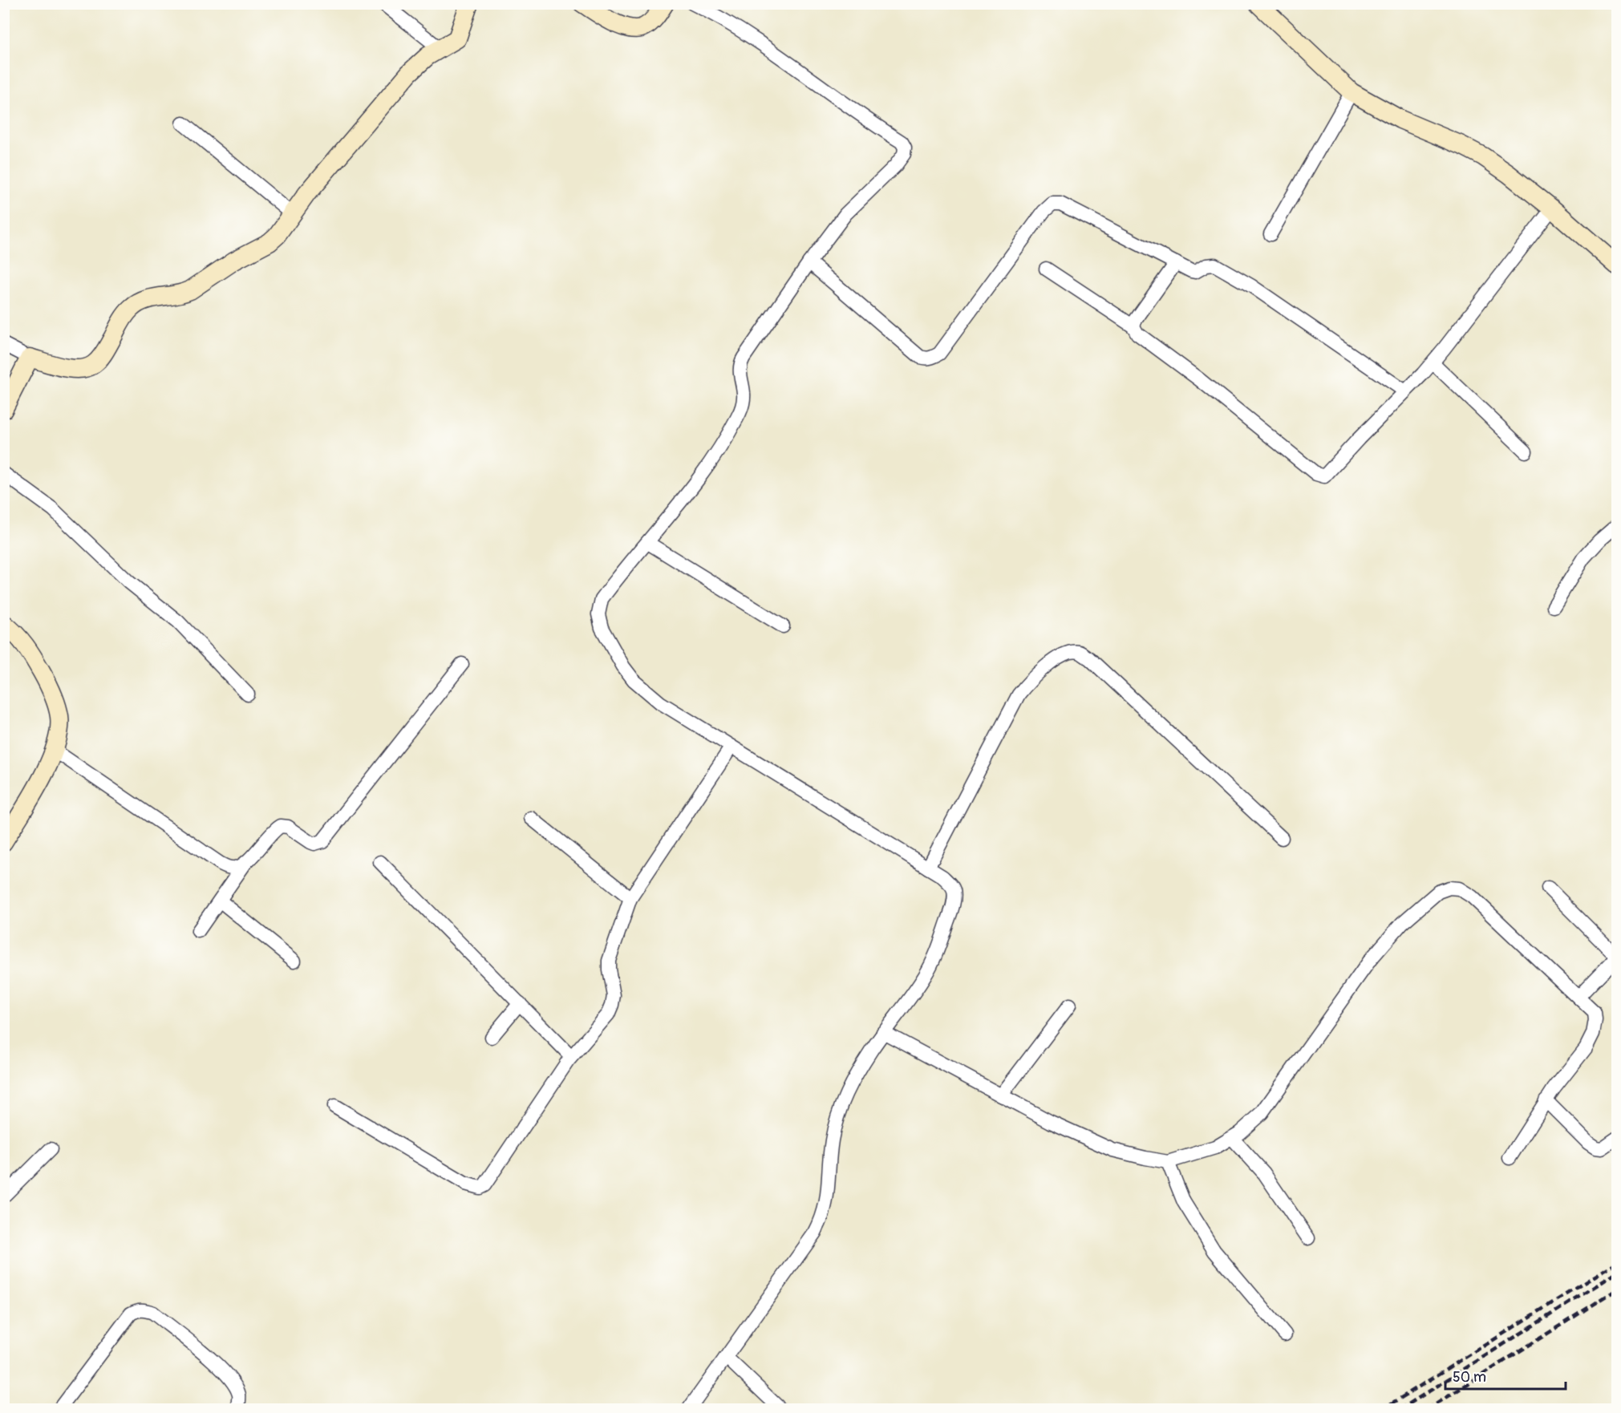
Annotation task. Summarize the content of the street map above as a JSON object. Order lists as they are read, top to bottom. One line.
{"scale_bar":"50 m"}
